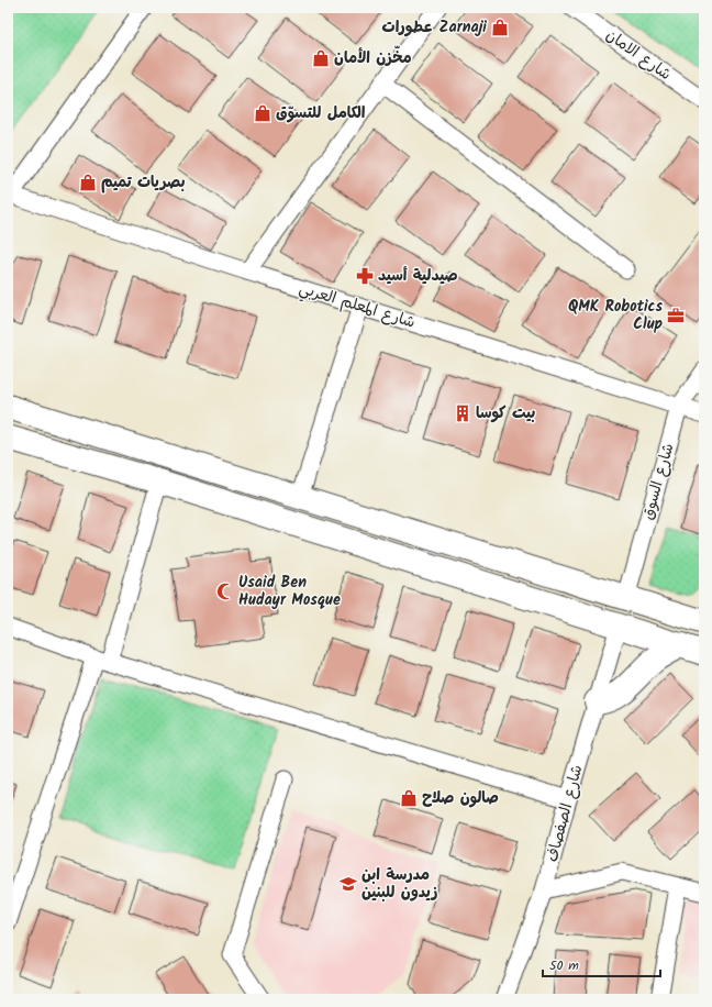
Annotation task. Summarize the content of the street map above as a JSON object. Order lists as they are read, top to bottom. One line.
{"streets":{"street":["شارع الامان","شارع المعلم العربي","شارع السوق","شارع الصفصاف"]},"crossings":[["شارع المعلم العربي","شارع السوق"]],"places":{"shop":["عطورات Zarnaji","مخّزن الأمان","الكامل للتسوّق","بصريات تميم","صالون صلاح"],"pharmacy":["صيدلية أسيد"],"office":["QMK Robotics Clup"],"building":["بيت كوسا"],"mosque":["Usaid Ben Hudayr Mosque"],"school or university":["مدرسة ابن زيدون للبنين"]},"scale_bar":"50 m"}
